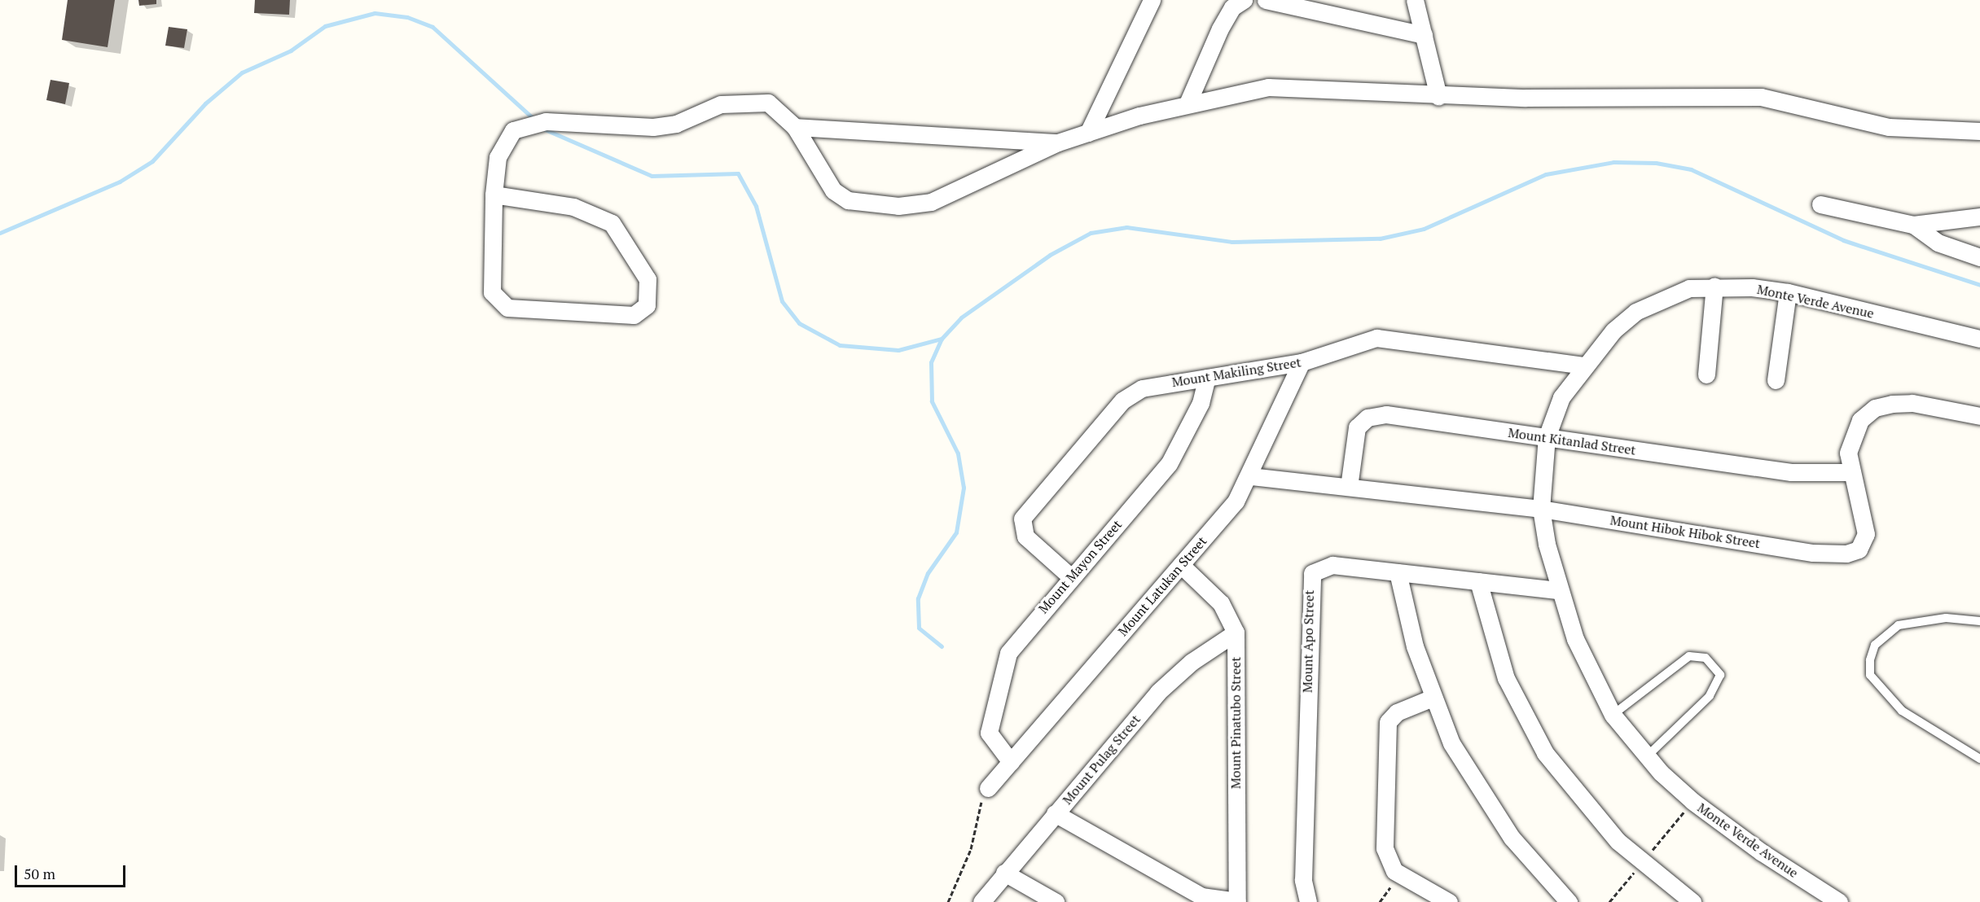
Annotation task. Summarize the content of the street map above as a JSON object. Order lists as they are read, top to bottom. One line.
{"streets":{"street":["Monte Verde Avenue","Mount Makiling Street","Mount Kitanlad Street","Mount Hibok Hibok Street","Mount Mayon Street","Mount Latukan Street","Mount Apo Street","Mount Pinatubo Street","Mount Pulag Street"]},"crossings":[["Monte Verde Avenue","Mount Makiling Street"],["Monte Verde Avenue","Mount Kitanlad Street"],["Monte Verde Avenue","Mount Hibok Hibok Street"],["Monte Verde Avenue","Mount Apo Street"],["Mount Makiling Street","Mount Mayon Street"],["Mount Makiling Street","Mount Latukan Street"],["Mount Kitanlad Street","Mount Hibok Hibok Street"],["Mount Hibok Hibok Street","Mount Latukan Street"],["Mount Mayon Street","Mount Latukan Street"],["Mount Latukan Street","Mount Pinatubo Street"],["Mount Pinatubo Street","Mount Pulag Street"]],"scale_bar":"50 m"}
